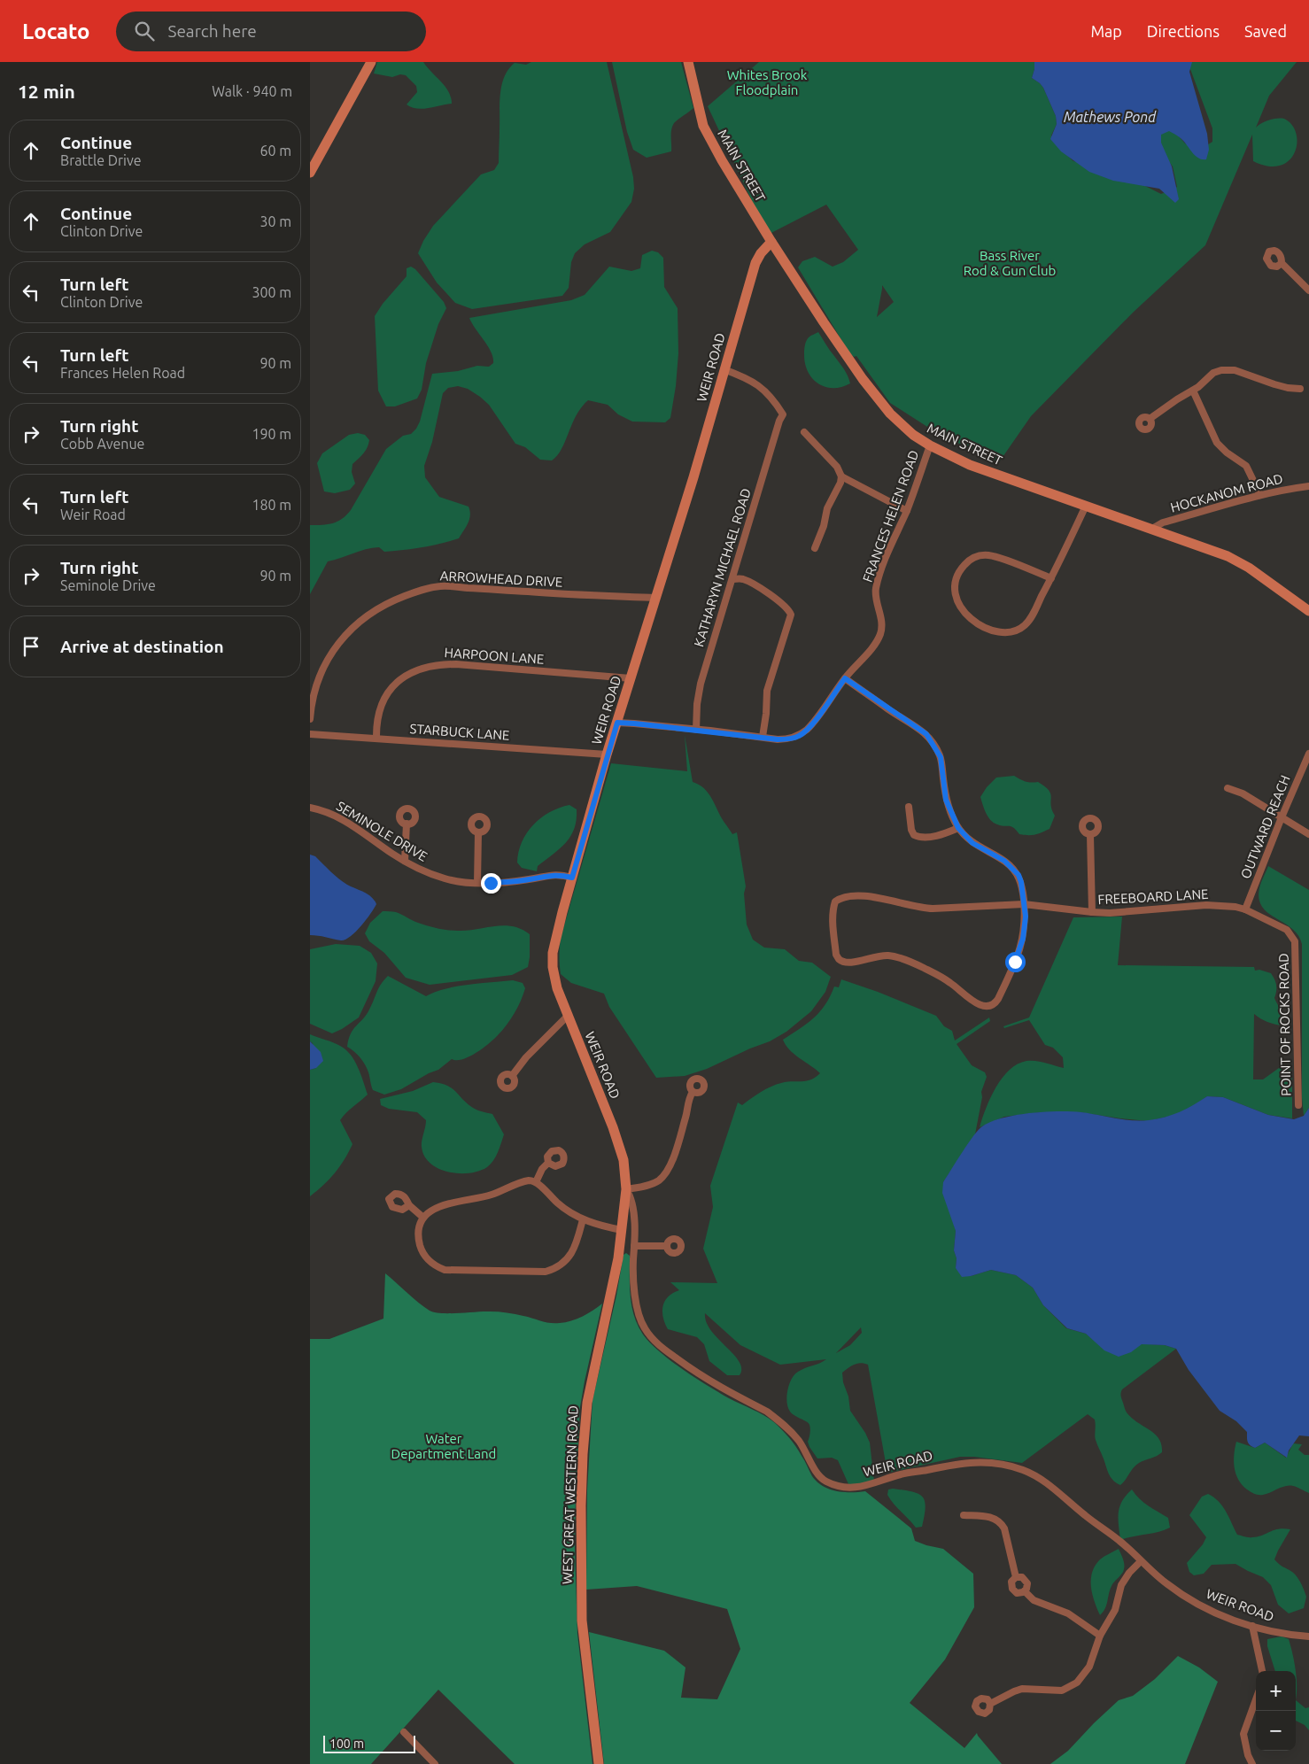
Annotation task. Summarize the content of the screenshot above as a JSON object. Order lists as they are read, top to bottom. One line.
{"streets":{"street":["MAIN STREET","WEIR ROAD","HOCKANOM ROAD","FRANCES HELEN ROAD","KATHARYN MICHAEL ROAD","ARROWHEAD DRIVE","HARPOON LANE","STARBUCK LANE","OUTWARD REACH","SEMINOLE DRIVE","FREEBOARD LANE","POINT OF ROCKS ROAD","WEST GREAT WESTERN ROAD"]},"crossings":[["MAIN STREET","WEIR ROAD"],["MAIN STREET","HOCKANOM ROAD"],["MAIN STREET","FRANCES HELEN ROAD"],["WEIR ROAD","KATHARYN MICHAEL ROAD"],["WEIR ROAD","ARROWHEAD DRIVE"],["WEIR ROAD","HARPOON LANE"],["WEIR ROAD","STARBUCK LANE"],["WEIR ROAD","SEMINOLE DRIVE"],["WEIR ROAD","WEST GREAT WESTERN ROAD"],["HARPOON LANE","STARBUCK LANE"],["OUTWARD REACH","FREEBOARD LANE"],["FREEBOARD LANE","POINT OF ROCKS ROAD"]],"water":["Mathews Pond"],"parks":["Whites Brook Floodplain","Bass River Rod & Gun Club","Water Department Land"],"scale_bar":"100 m","page":{"header":"Locato","search":"Search here","nav":["Map","Directions","Saved"],"heading":["12 min","Walk · 940 m"],"list":[["Continue","Brattle Drive","60 m"],["Continue","Clinton Drive","30 m"],["Turn left","Clinton Drive","300 m"],["Turn left","Frances Helen Road","90 m"],["Turn right","Cobb Avenue","190 m"],["Turn left","Weir Road","180 m"],["Turn right","Seminole Drive","90 m"],"Arrive at destination"],"map_buttons":["+","−"],"scale":"100 m"}}
